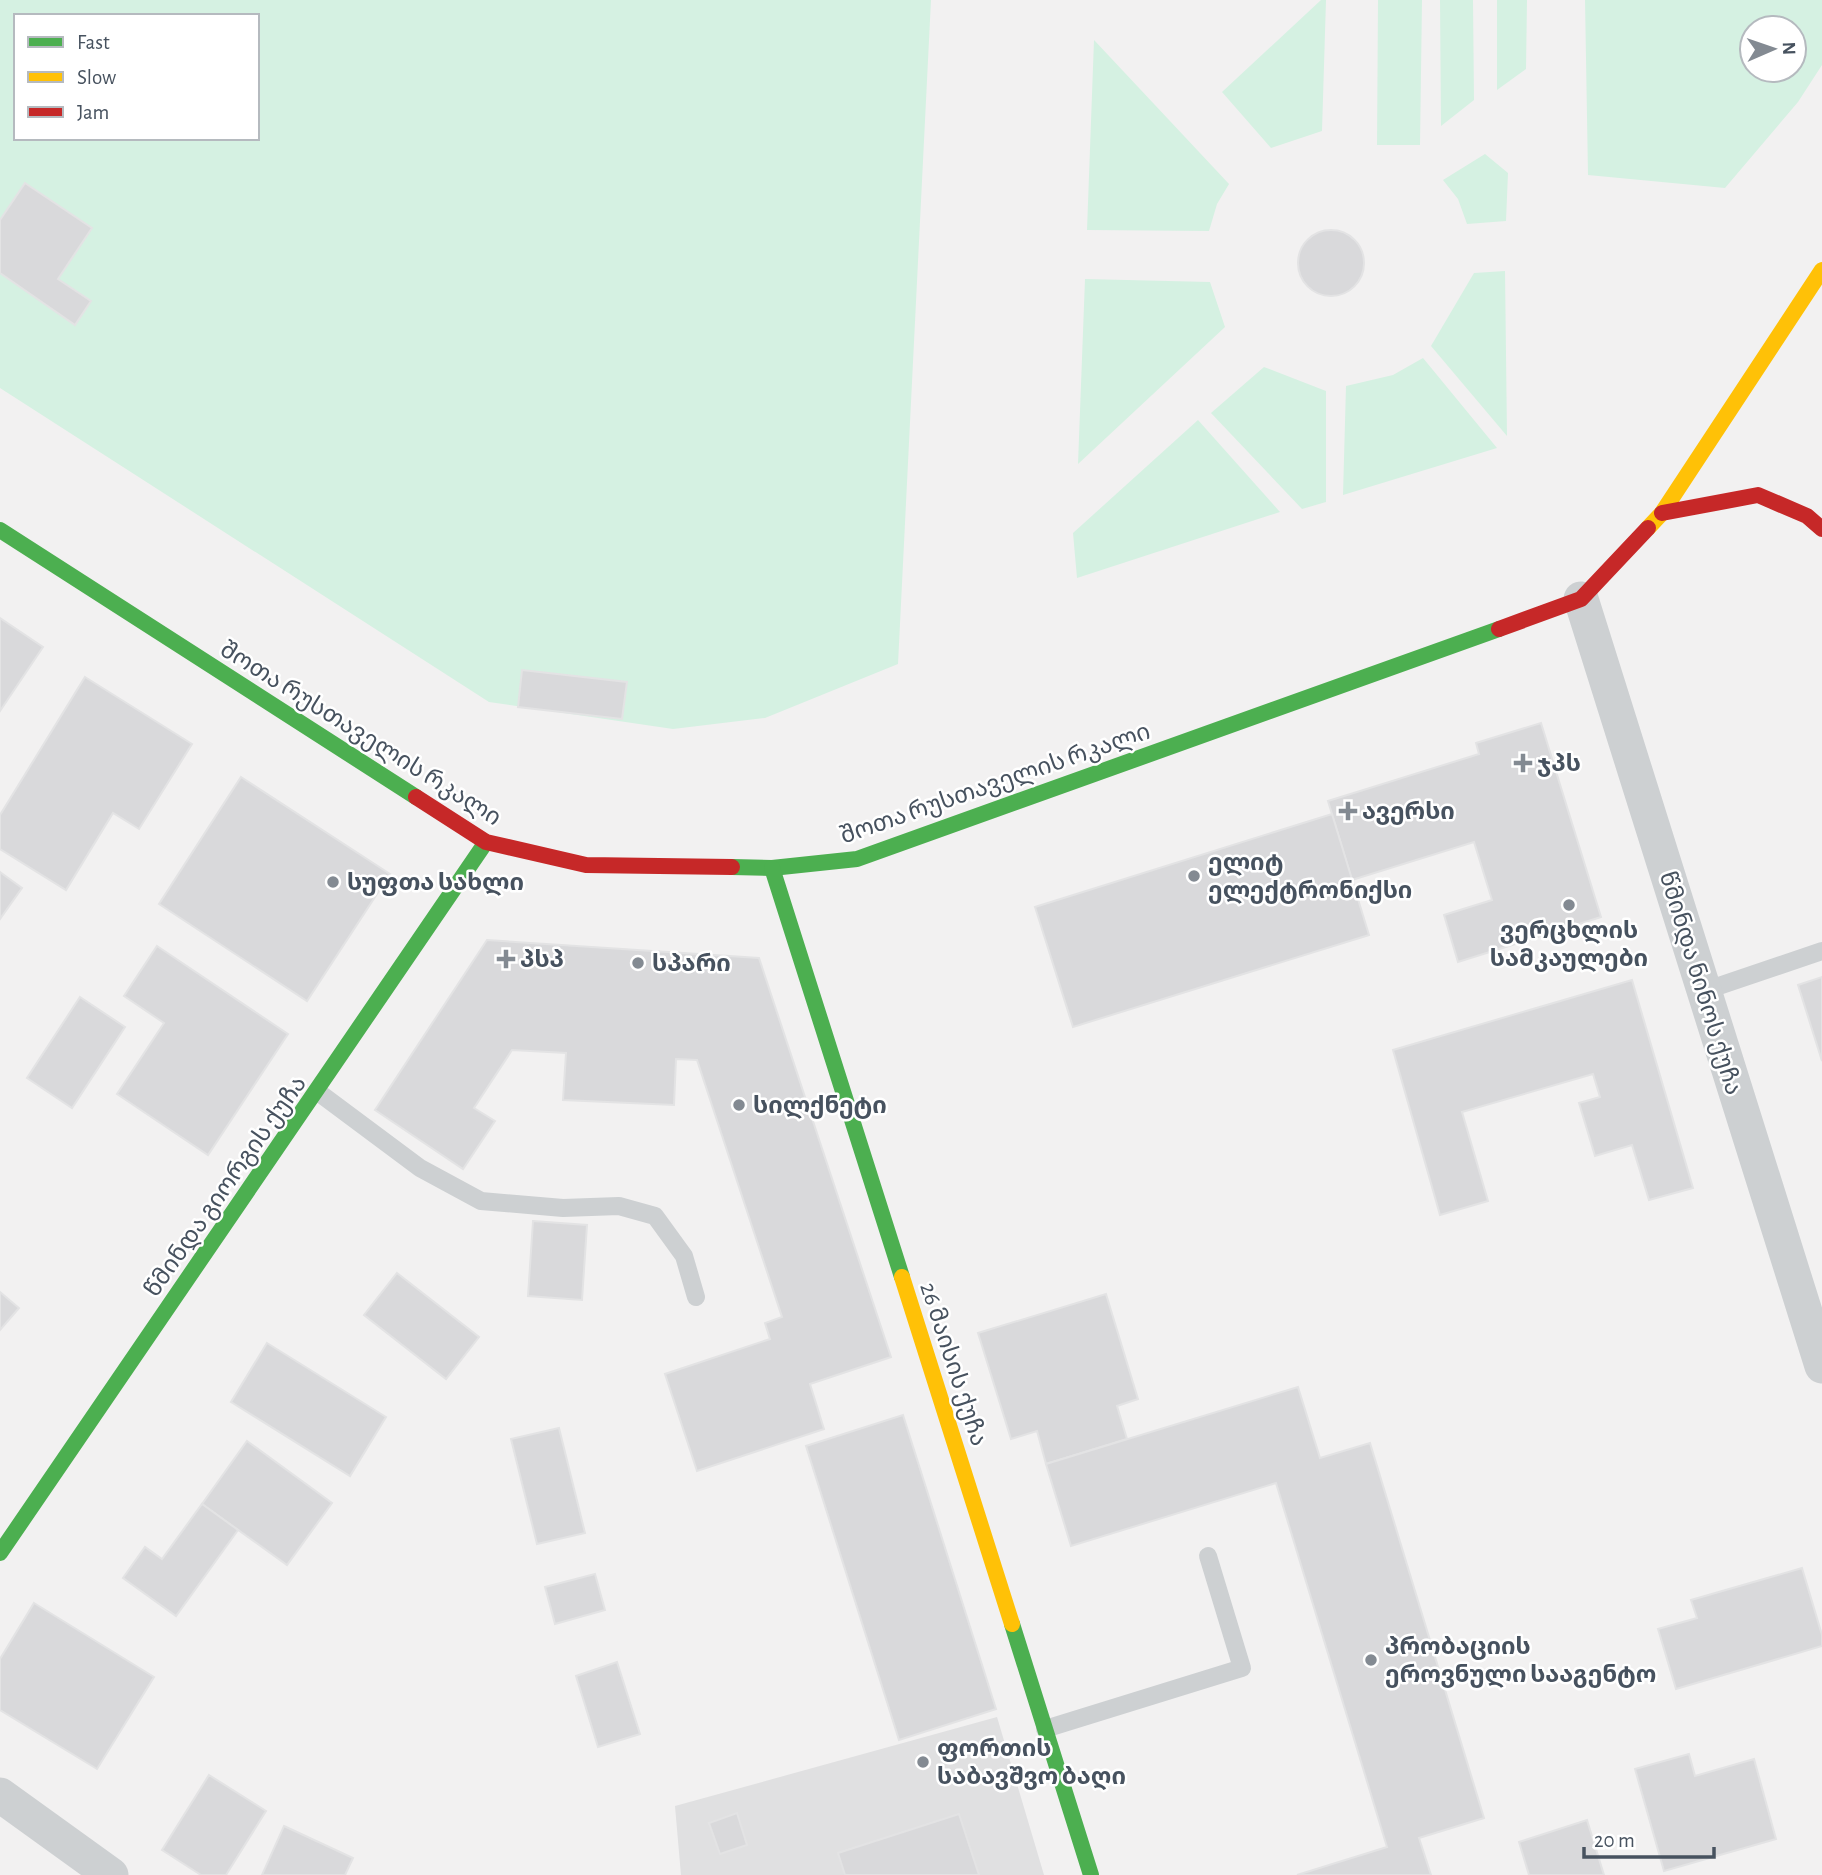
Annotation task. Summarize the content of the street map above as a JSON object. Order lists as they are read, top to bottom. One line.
{"streets":{"main road":["შოთა რუსთაველის რკალი","წმინდა გიორგის ქუჩა","26 მაისის ქუჩა"],"street":["წმინდა ნინოს ქუჩა"]},"crossings":[["შოთა რუსთაველის რკალი","წმინდა ნინოს ქუჩა"],["შოთა რუსთაველის რკალი","წმინდა გიორგის ქუჩა"],["შოთა რუსთაველის რკალი","26 მაისის ქუჩა"]],"places":{"health":["ჯპს","ავერსი","პსპ"],"other":["ელიტ ელექტრონიქსი","სუფთა სახლი","ვერცხლის სამკაულები","სპარი","სილქნეტი","პრობაციის ეროვნული სააგენტო","ფორთის საბავშვო ბაღი"]},"legend":["Fast","Slow","Jam"],"scale_bar":"20 m","north":"right"}
